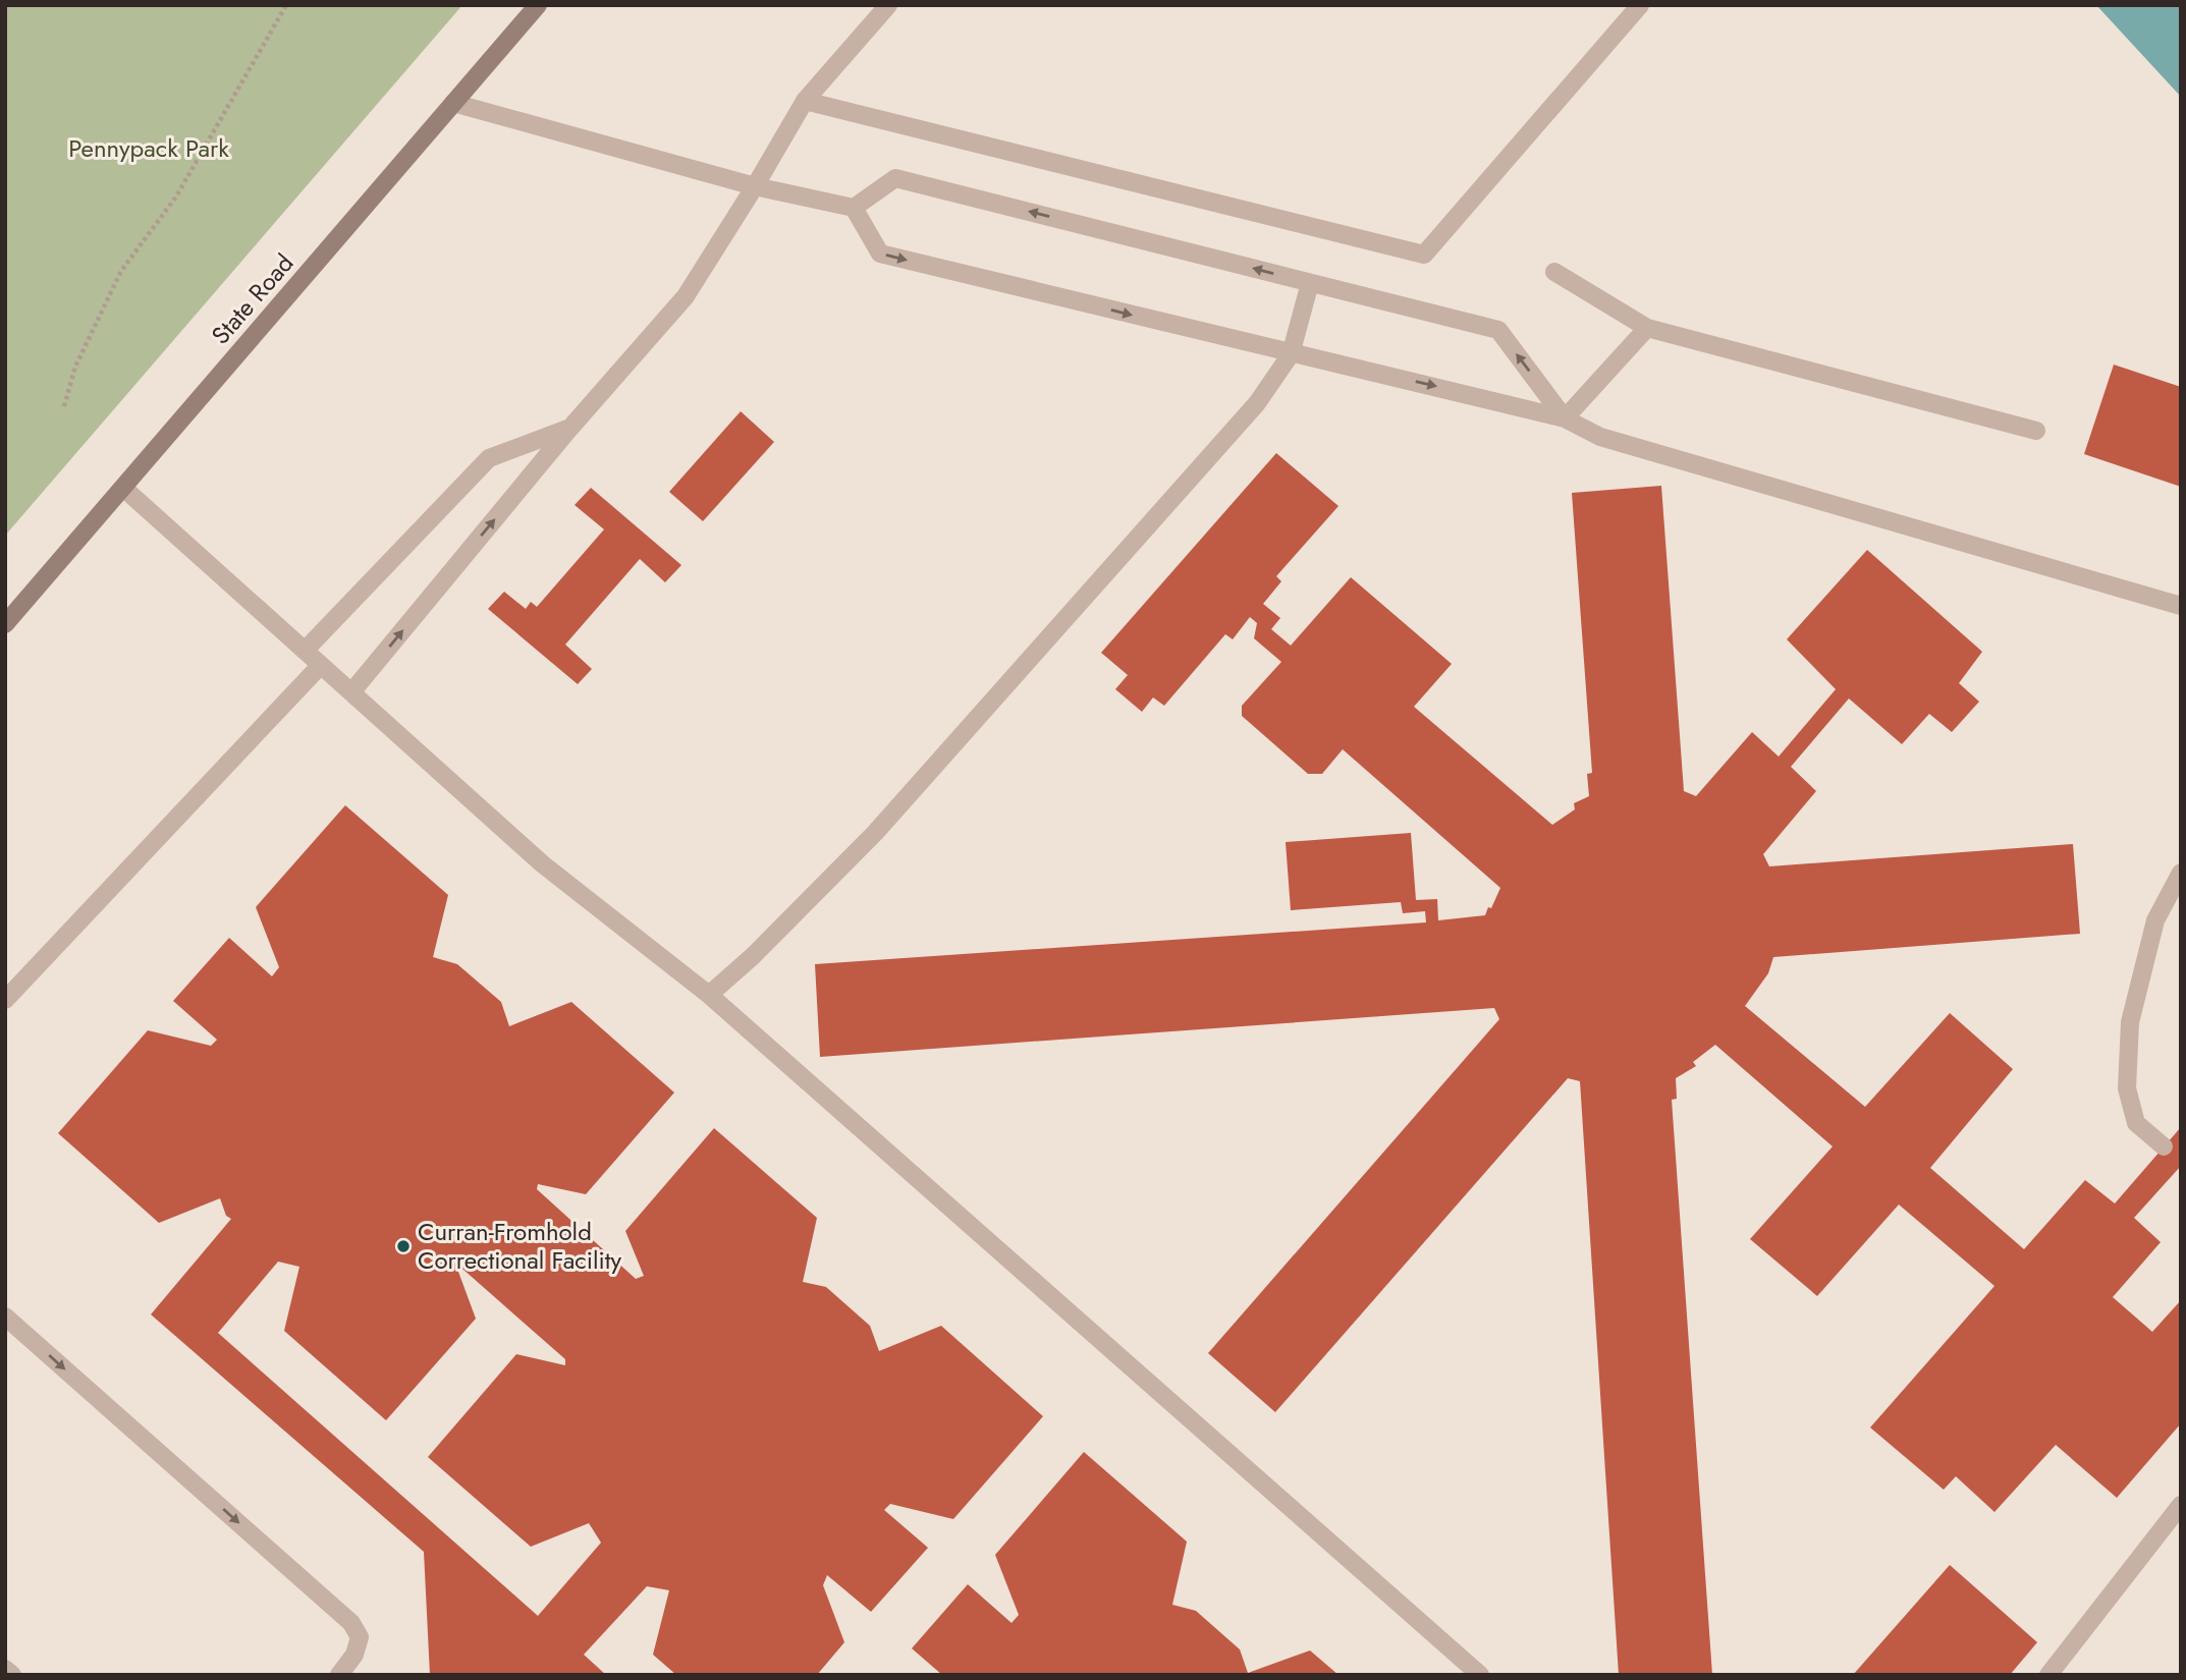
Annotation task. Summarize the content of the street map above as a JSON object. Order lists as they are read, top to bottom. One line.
{"streets":{"main road":["State Road"]},"parks":["Pennypack Park"],"places":["Curran-Fromhold Correctional Facility"]}
